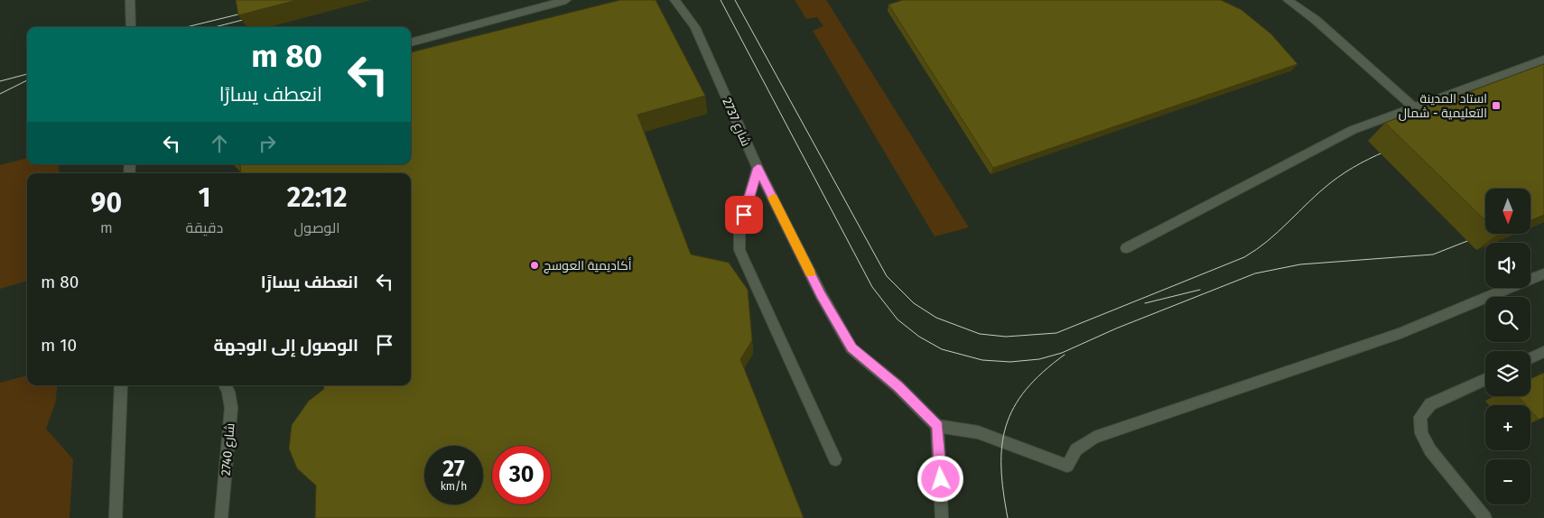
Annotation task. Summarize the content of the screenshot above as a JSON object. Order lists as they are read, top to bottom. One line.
{"streets":{"street":["شارع 2737","شارع 2740"]},"places":{"transit":["استاد المدينة التعليمية - شمال"],"other":["أكاديمية العوسج"]},"north":"bottom","page":{"turn":["80 m","انعطف يسارًا"],"eta":["22:12","الوصول","1","دقيقة","90","m"],"map_buttons":["+","−"],"list":[{"name":"انعطف يسارًا","value":"80 m"},{"name":"الوصول إلى الوجهة","value":"10 m"}],"speed":"27 km/h","limit":"30"}}
